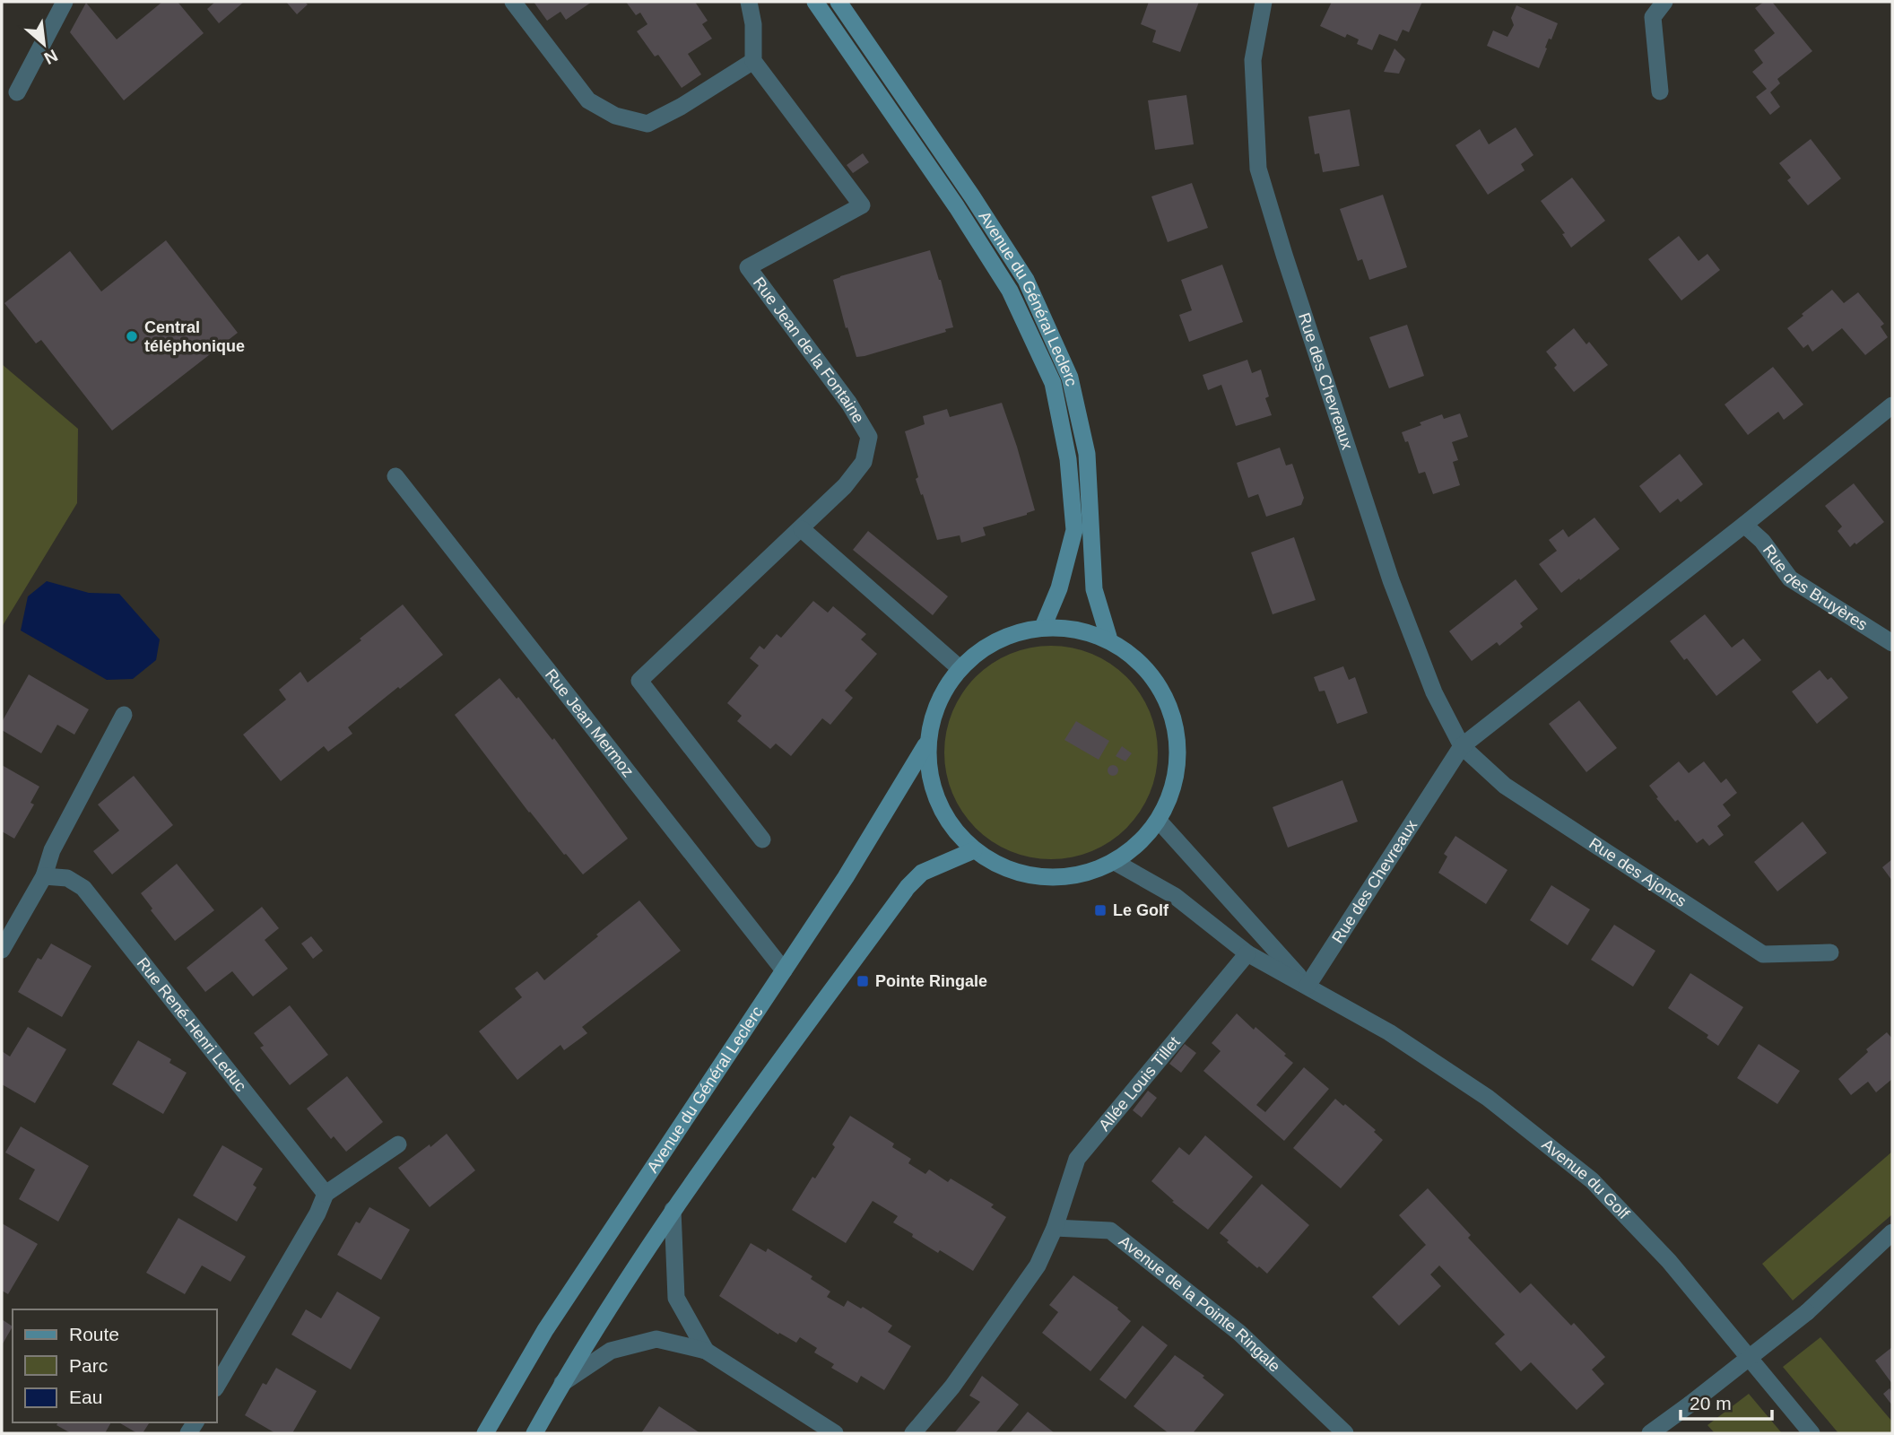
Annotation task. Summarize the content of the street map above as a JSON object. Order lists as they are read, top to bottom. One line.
{"streets":{"main road":["Avenue du Général Leclerc"],"street":["Rue Jean de la Fontaine","Rue des Chevreaux","Rue des Bruyères","Rue Jean Mermoz","Rue des Ajoncs","Rue René-Henri Leduc","Allée Louis Tillet","Avenue du Golf","Avenue de la Pointe Ringale"]},"crossings":[["Avenue du Général Leclerc","Rue Jean Mermoz"],["Rue des Chevreaux","Rue des Bruyères"],["Rue des Chevreaux","Rue des Ajoncs"],["Rue des Chevreaux","Avenue du Golf"],["Allée Louis Tillet","Avenue du Golf"],["Allée Louis Tillet","Avenue de la Pointe Ringale"]],"places":{"other":["Central téléphonique"],"transit":["Le Golf","Pointe Ringale"]},"legend":["Route","Parc","Eau"],"scale_bar":"20 m","north":"bottom right"}
